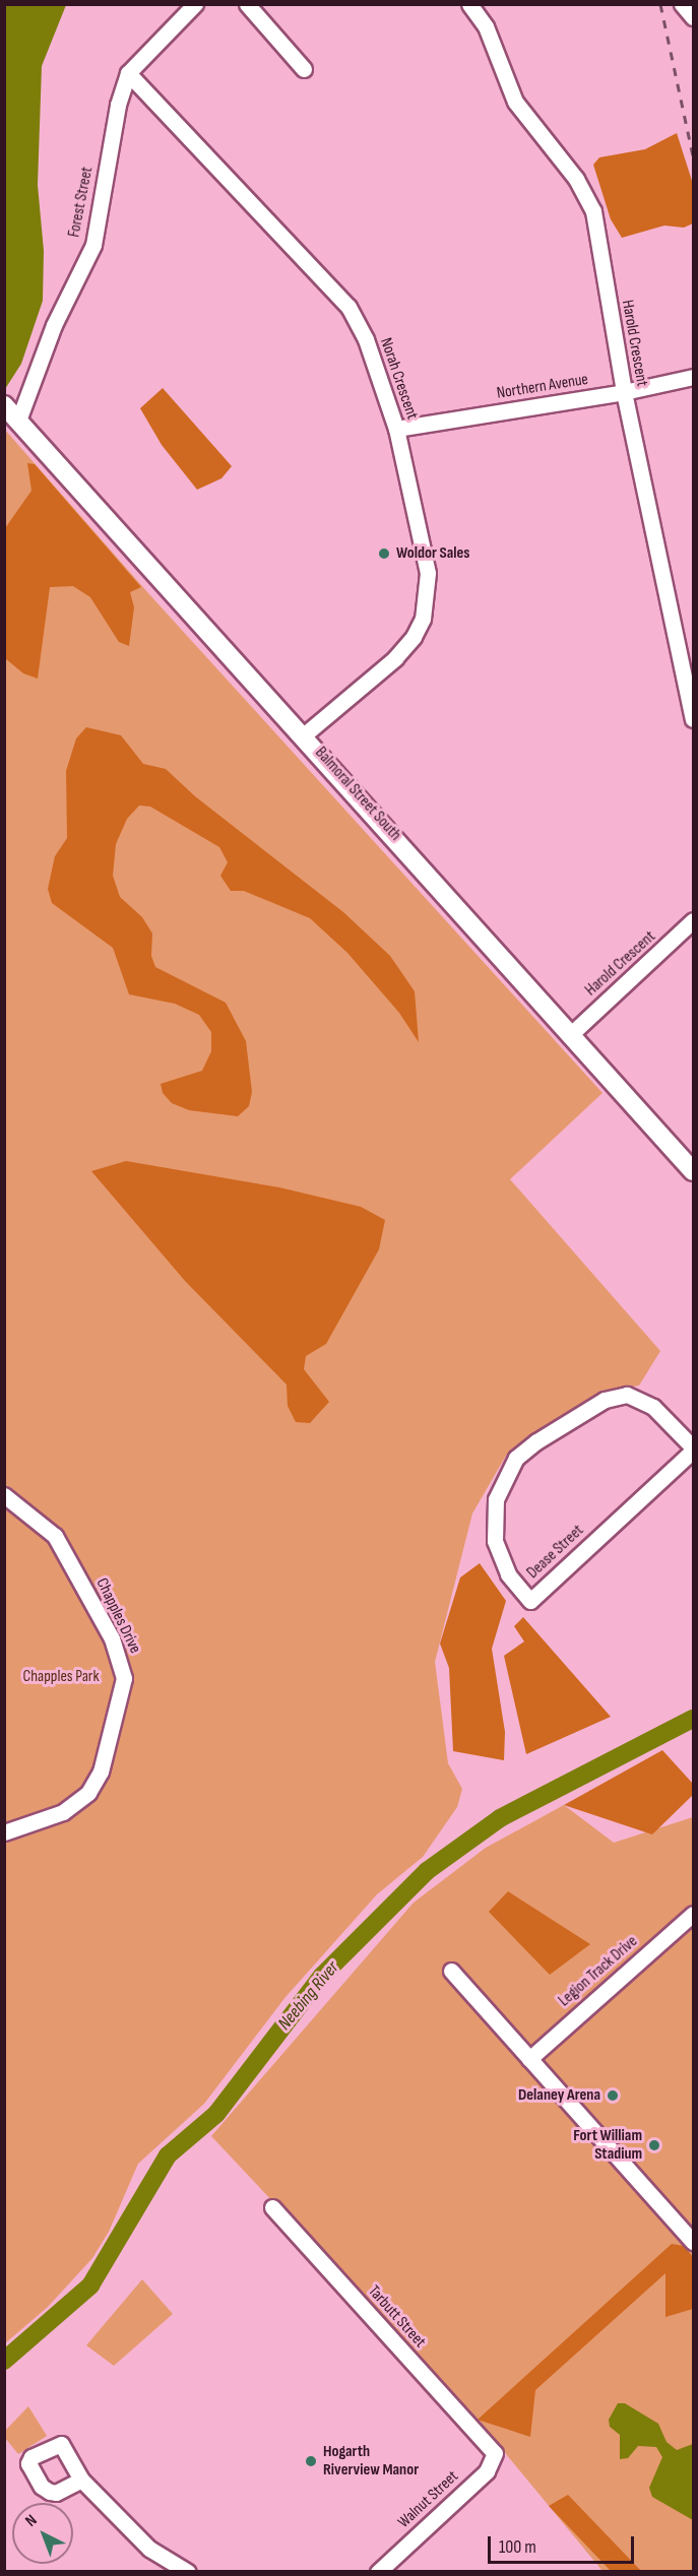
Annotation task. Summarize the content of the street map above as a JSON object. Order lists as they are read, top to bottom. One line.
{"streets":{"main road":["Balmoral Street South"],"street":["Forest Street","Harold Crescent","Norah Crescent","Northern Avenue","Dease Street","Chapples Drive","Legion Track Drive","Tarbutt Street","Walnut Street"]},"crossings":[["Forest Street","Norah Crescent"],["Forest Street","Balmoral Street South"],["Harold Crescent","Northern Avenue"],["Harold Crescent","Balmoral Street South"],["Norah Crescent","Northern Avenue"],["Norah Crescent","Balmoral Street South"],["Tarbutt Street","Walnut Street"]],"water":["Neebing River"],"parks":["Chapples Park"],"places":["Woldor Sales","Delaney Arena","Fort William Stadium","Hogarth Riverview Manor"],"scale_bar":"100 m","north":"top left"}
